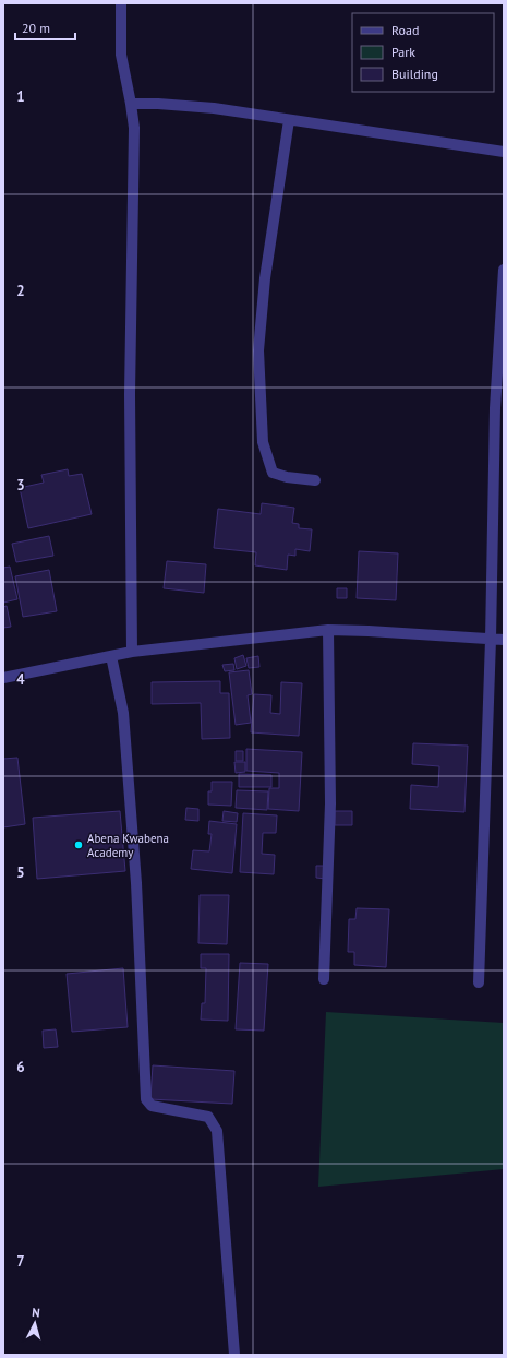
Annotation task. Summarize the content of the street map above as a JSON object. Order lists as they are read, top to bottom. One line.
{"places":["Abena Kwabena Academy"],"legend":["Road","Park","Building"],"scale_bar":"20 m","north":"top","grid":{"rows":["1","2","3","4","5","6","7"]}}
